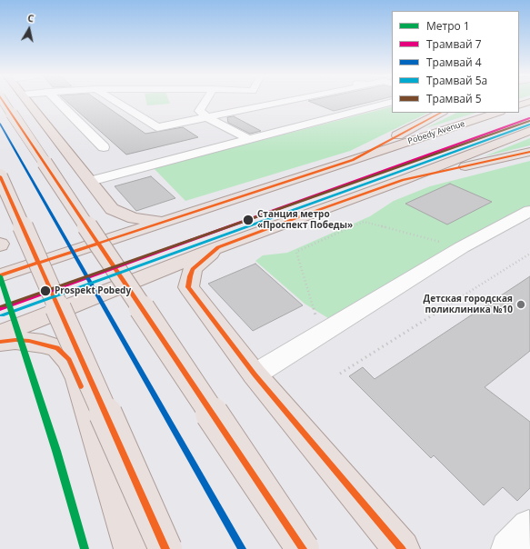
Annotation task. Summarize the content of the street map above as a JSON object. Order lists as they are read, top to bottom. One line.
{"streets":{"main road":["Pobedy Avenue"]},"places":["Станция метро «Проспект Победы»","Prospekt Pobedy","Детская городская поликлиника №10"],"lines":["transit line 5","tram line 7","tram line 5","tram line 4","tram line 5а","metro line 1"],"legend":["Метро 1","Трамвай 7","Трамвай 4","Трамвай 5а","Трамвай 5"],"north":"top"}
